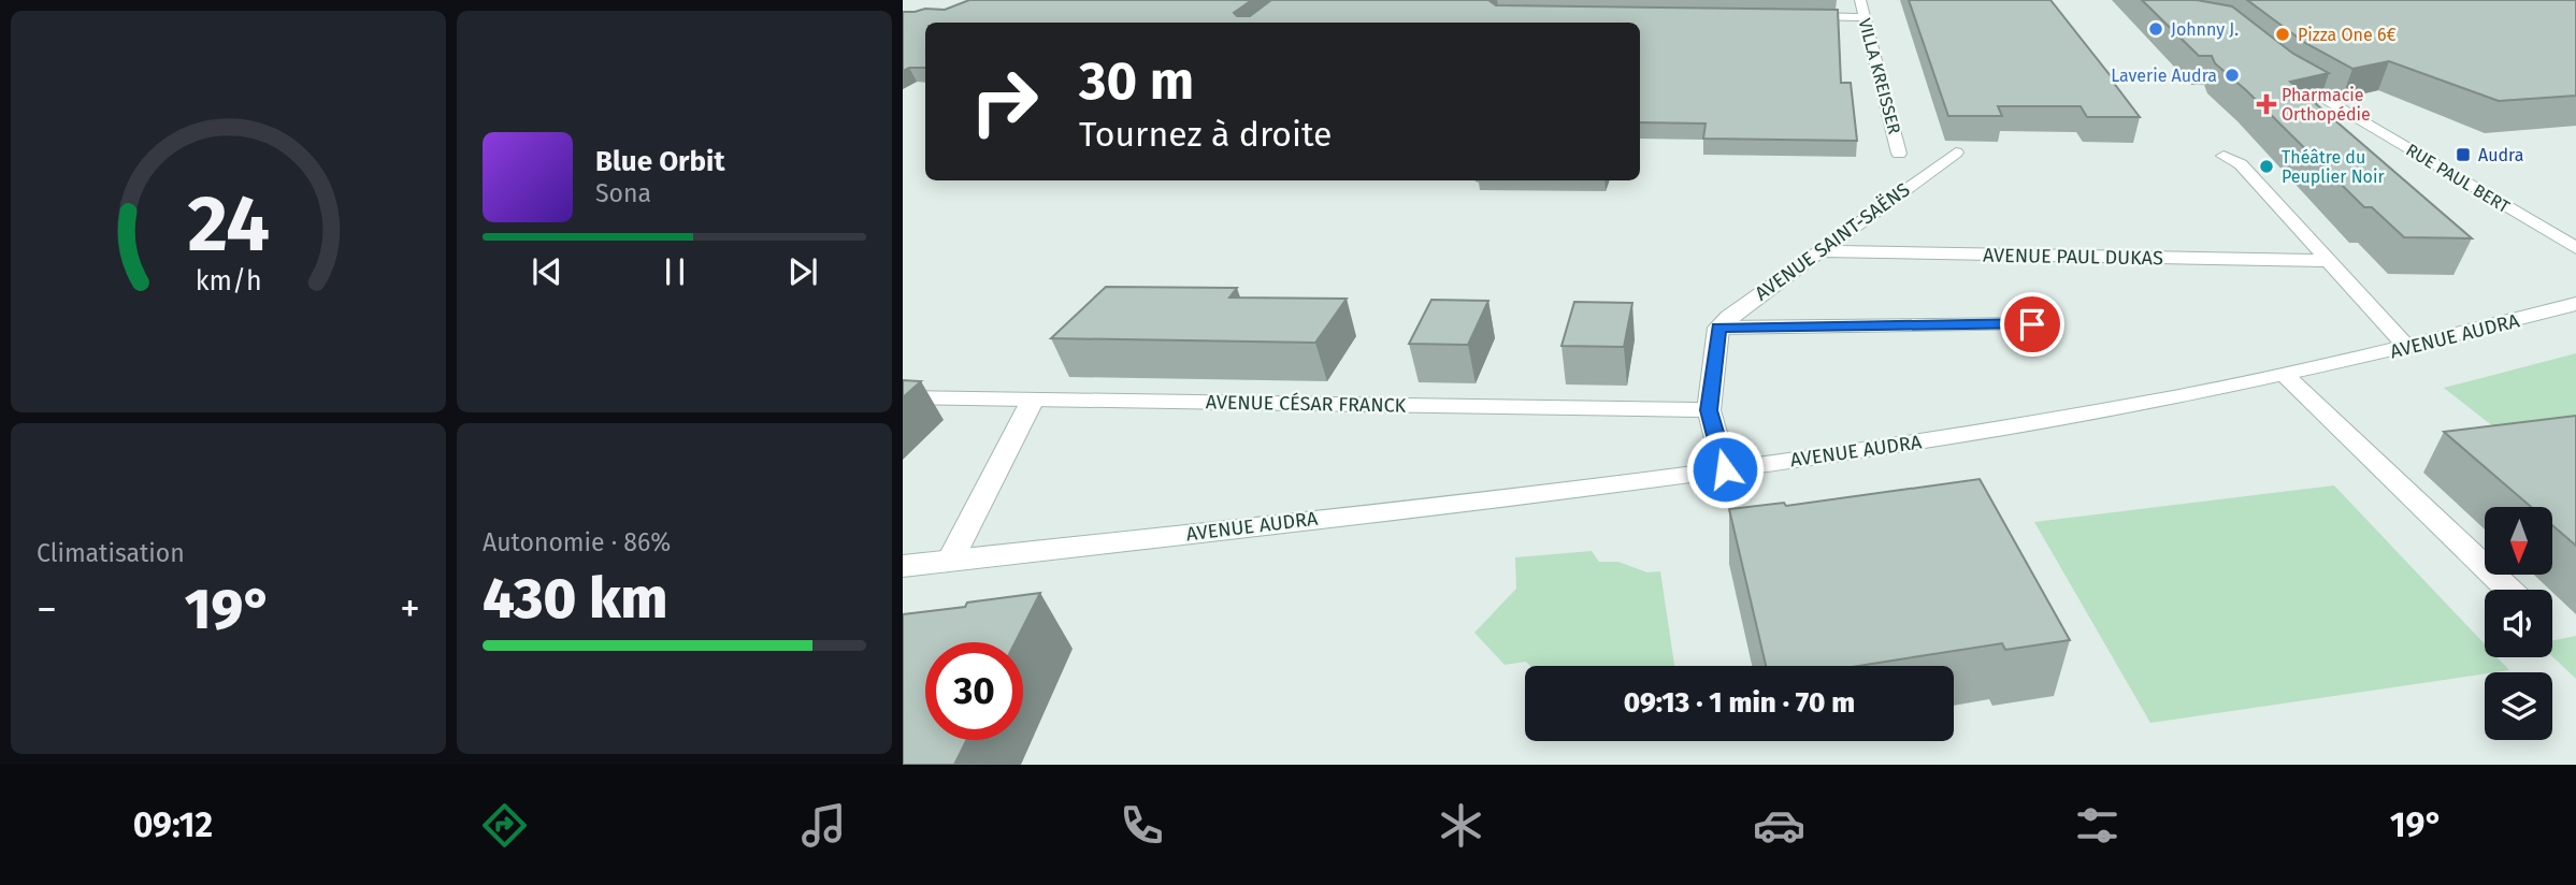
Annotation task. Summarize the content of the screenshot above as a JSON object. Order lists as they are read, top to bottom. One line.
{"streets":{"street":["VILLA KREISSER","RUE PAUL BERT","AVENUE SAINT-SAËNS","AVENUE PAUL DUKAS","AVENUE AUDRA","AVENUE CÉSAR FRANCK"]},"crossings":[["AVENUE SAINT-SAËNS","AVENUE PAUL DUKAS"]],"places":{"other":["Johnny J.","Pizza One 6€","Laverie Audra","Théâtre du Peuplier Noir"],"health":["Pharmacie Orthopédie"],"transit":["Audra"]},"north":"bottom","page":{"turn":["30 m","Tournez à droite"],"song":["Blue Orbit","Sona"],"tile":["Climatisation",["Autonomie · 86%","430 km"]],"heat":["−","19°","+"],"limit":"30","trip":"09:13 · 1 min · 70 m","tabs":["09:12","19°"],"gauge":["24","km/h"]}}
